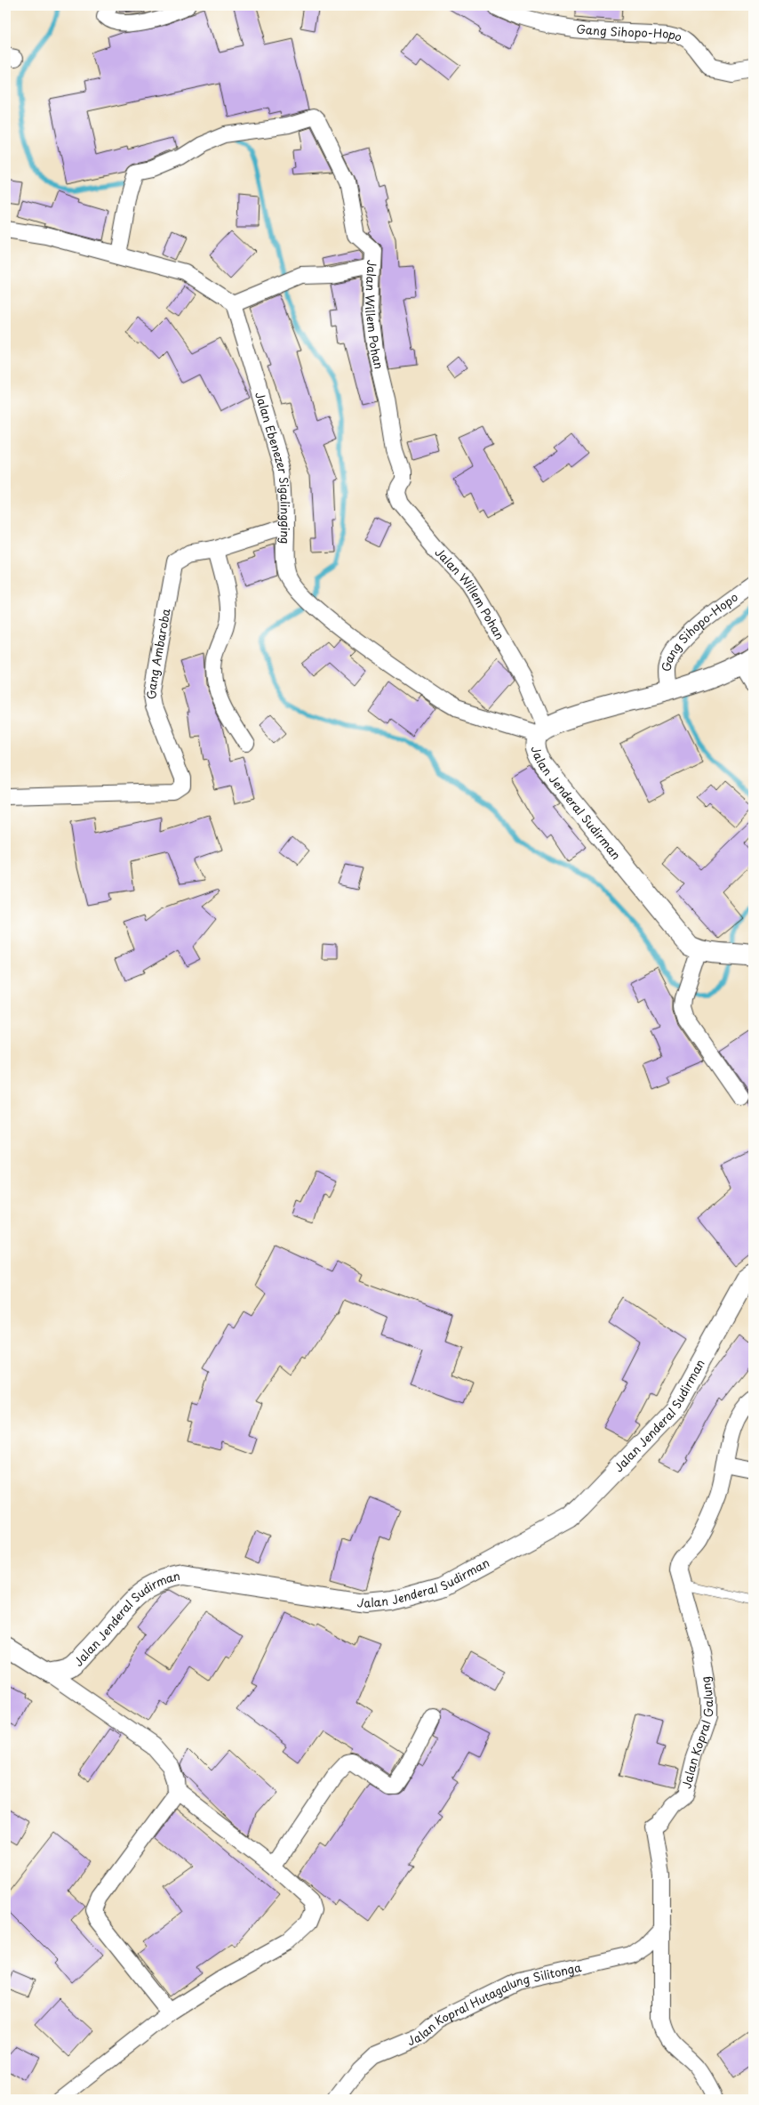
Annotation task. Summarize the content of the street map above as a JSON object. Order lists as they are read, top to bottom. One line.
{"streets":{"main road":["Jalan Jenderal Sudirman"],"street":["Gang Sihopo-Hopo","Jalan Willem Pohan","Jalan Ebenezer Sigalingging","Gang Ambaroba","Jalan Kopral Galung","Jalan Kopral Hutagalung Silitonga"]},"crossings":[["Gang Sihopo-Hopo","Jalan Jenderal Sudirman"],["Jalan Willem Pohan","Jalan Ebenezer Sigalingging"],["Jalan Willem Pohan","Jalan Jenderal Sudirman"],["Jalan Ebenezer Sigalingging","Gang Ambaroba"],["Jalan Ebenezer Sigalingging","Jalan Jenderal Sudirman"],["Jalan Kopral Galung","Jalan Kopral Hutagalung Silitonga"]]}
